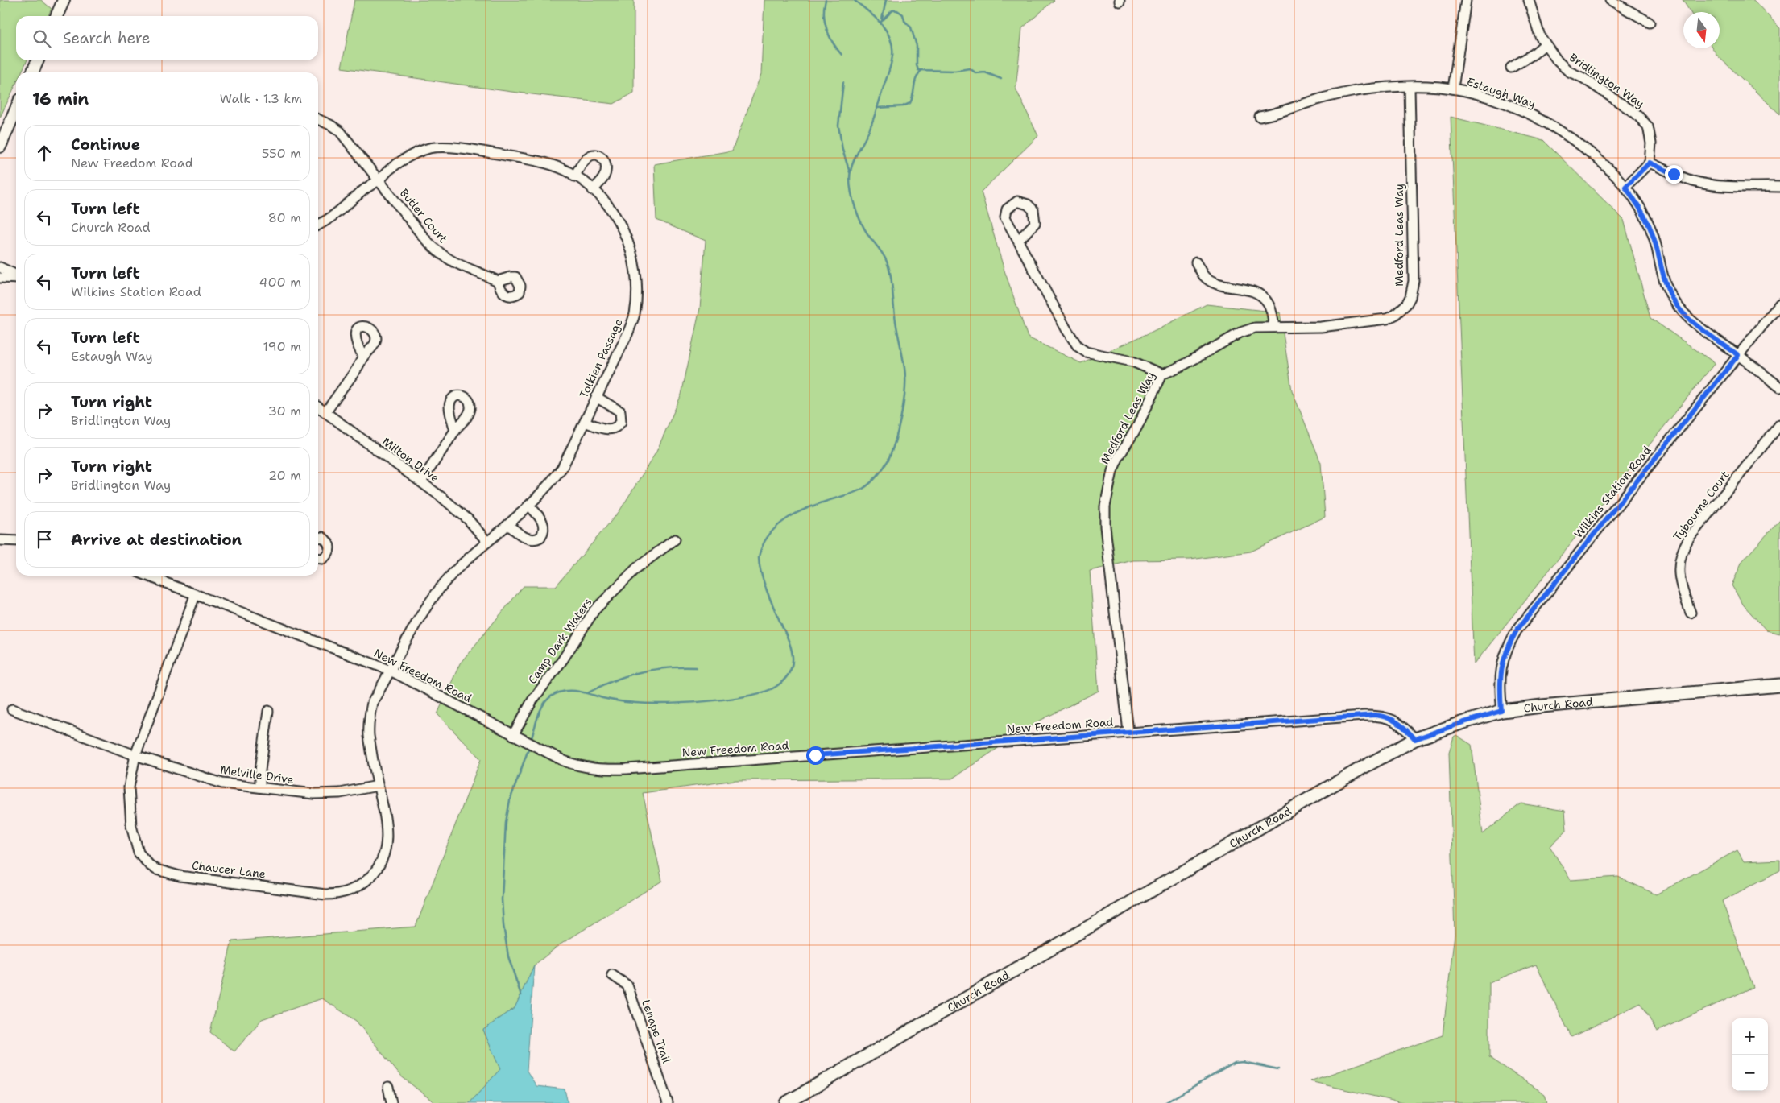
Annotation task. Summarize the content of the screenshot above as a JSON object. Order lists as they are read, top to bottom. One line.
{"streets":{"main road":["Church Road"],"street":["Bridlington Way","Estaugh Way","Butler Court","Medford Leas Way","Tolkien Passage","Milton Drive","Wilkins Station Road","Tybourne Court","Camp Dark Waters","New Freedom Road","Melville Drive","Chaucer Lane","Lenape Trail"]},"crossings":[["Estaugh Way","Medford Leas Way"],["Estaugh Way","Wilkins Station Road"],["Butler Court","Tolkien Passage"],["Medford Leas Way","New Freedom Road"],["Tolkien Passage","Milton Drive"],["Tolkien Passage","New Freedom Road"],["Tolkien Passage","Chaucer Lane"],["Wilkins Station Road","Church Road"],["Camp Dark Waters","New Freedom Road"],["New Freedom Road","Church Road"],["New Freedom Road","Chaucer Lane"],["Melville Drive","Chaucer Lane"]],"north":"bottom","page":{"search":"Search here","heading":["16 min","Walk · 1.3 km"],"list":[["Continue","New Freedom Road","550 m"],["Turn left","Church Road","80 m"],["Turn left","Wilkins Station Road","400 m"],["Turn left","Estaugh Way","190 m"],["Turn right","Bridlington Way","30 m"],["Turn right","Bridlington Way","20 m"],"Arrive at destination"],"map_buttons":["+","−"]}}
